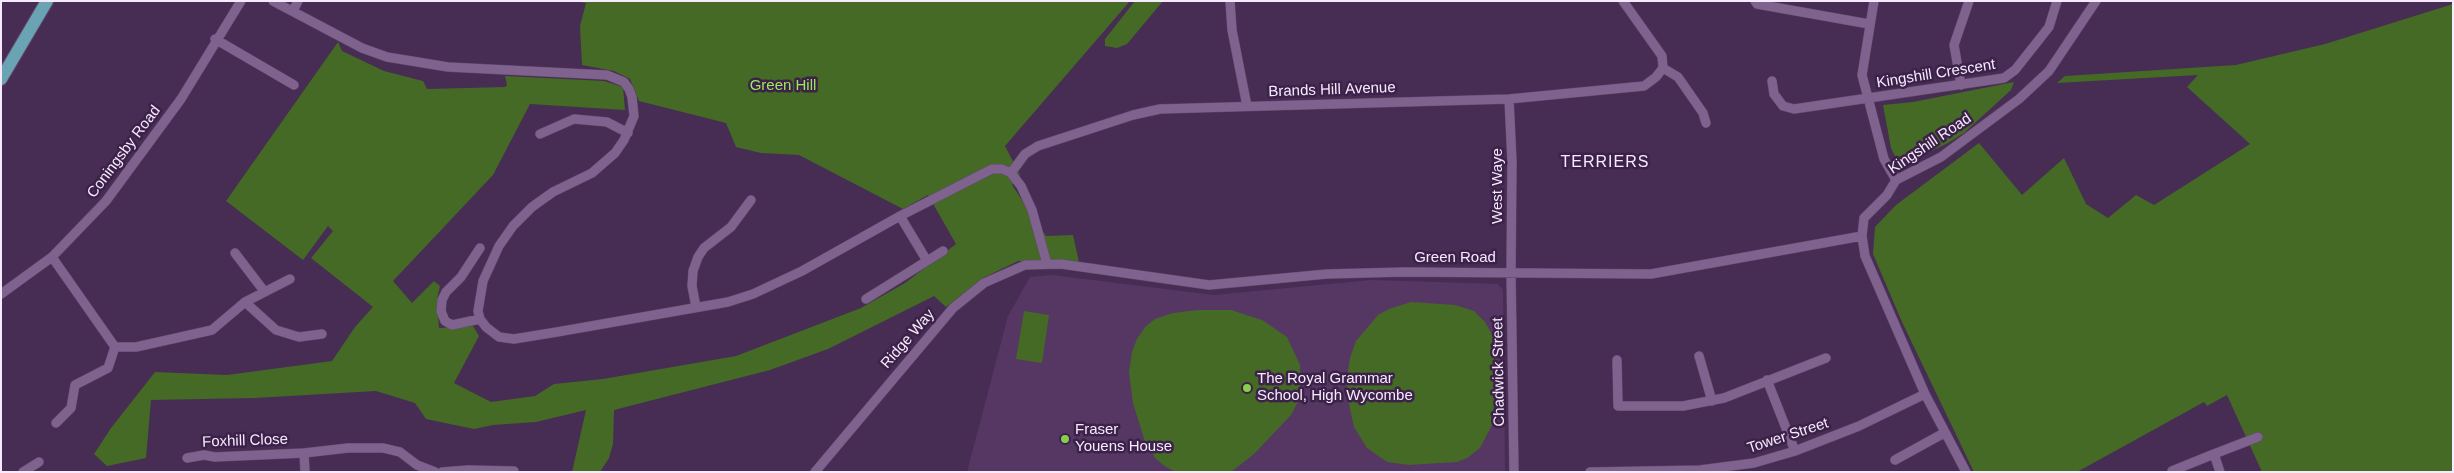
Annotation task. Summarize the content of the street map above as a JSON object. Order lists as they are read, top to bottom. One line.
{"streets":{"street":["Kingshill Crescent","Brands Hill Avenue","Kingshill Road","Coningsby Road","West Waye","Green Road","Ridge Way","Chadwick Street","Tower Street","Foxhill Close"]},"crossings":[["Brands Hill Avenue","West Waye"],["Kingshill Road","Green Road"],["Kingshill Road","Tower Street"],["West Waye","Green Road"],["West Waye","Chadwick Street"],["Green Road","Ridge Way"],["Green Road","Chadwick Street"]],"districts":["TERRIERS"],"parks":["Green Hill"],"places":["The Royal Grammar School, High Wycombe","Fraser Youens House"]}
